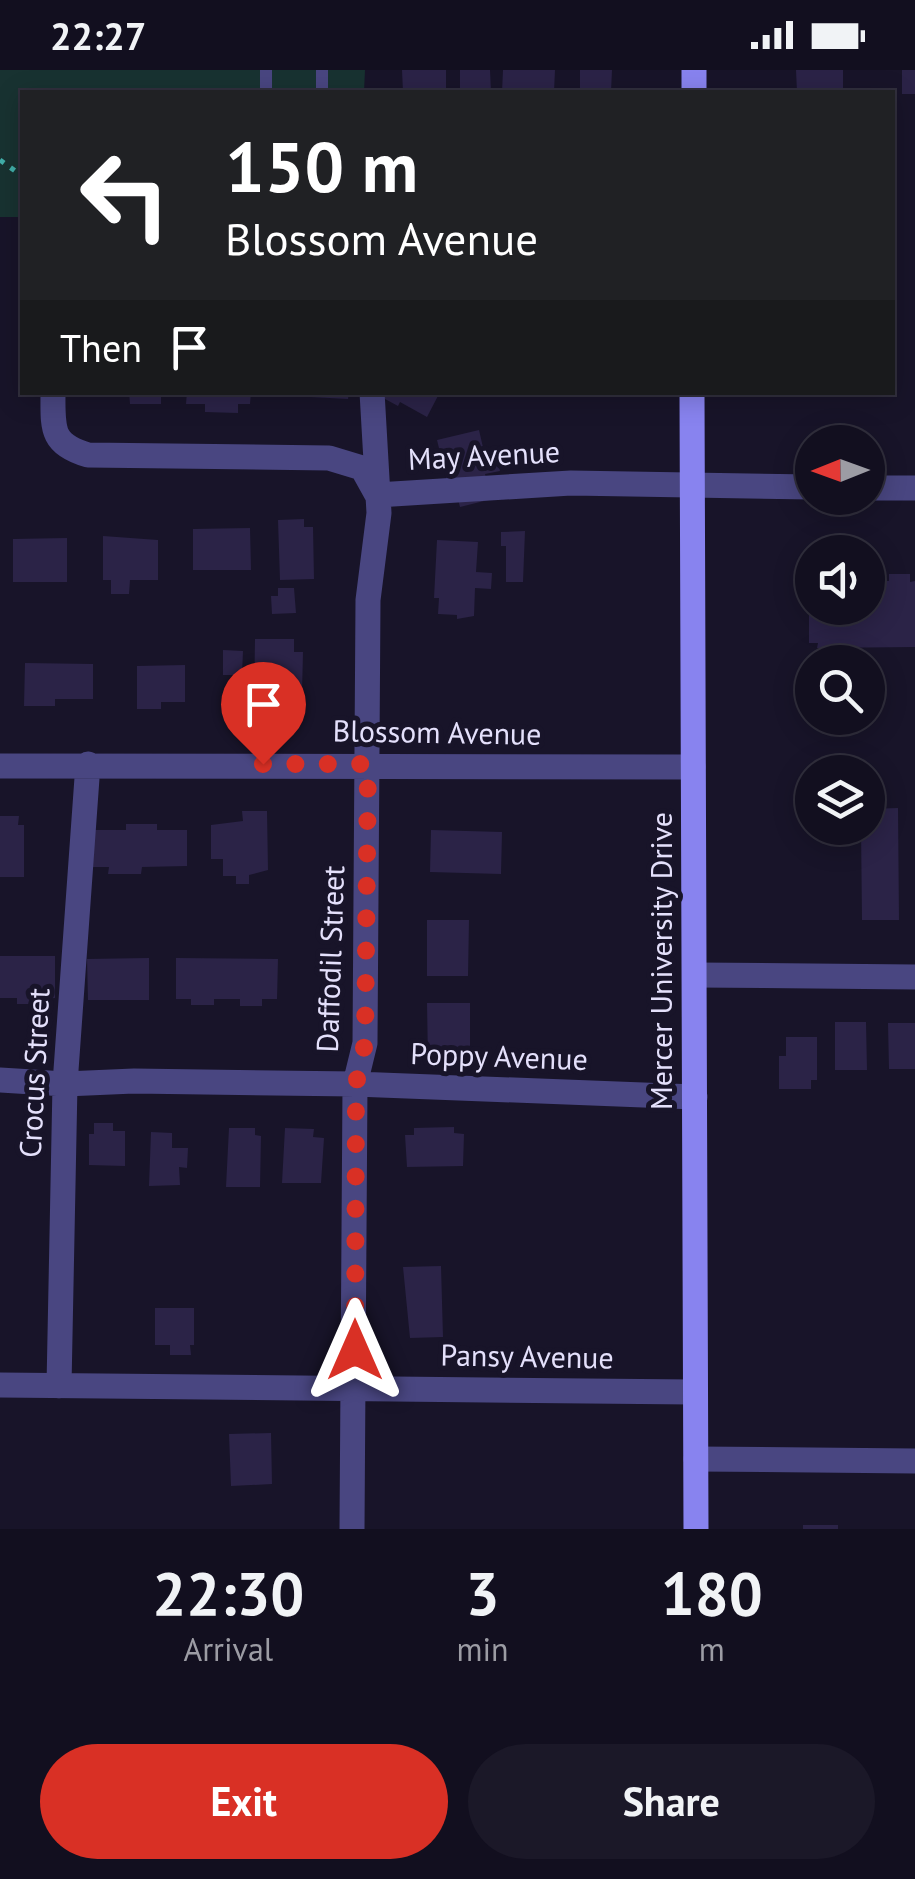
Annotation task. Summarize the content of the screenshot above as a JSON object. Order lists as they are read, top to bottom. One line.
{"streets":{"main road":["Mercer University Drive"],"street":["May Avenue","Blossom Avenue","Daffodil Street","Poppy Avenue","Crocus Street","Pansy Avenue"]},"crossings":[["May Avenue","Daffodil Street"],["May Avenue","Mercer University Drive"],["Blossom Avenue","Daffodil Street"],["Blossom Avenue","Mercer University Drive"],["Blossom Avenue","Crocus Street"],["Daffodil Street","Poppy Avenue"],["Daffodil Street","Pansy Avenue"],["Mercer University Drive","Poppy Avenue"],["Mercer University Drive","Pansy Avenue"],["Poppy Avenue","Crocus Street"],["Crocus Street","Pansy Avenue"]],"north":"left","page":{"status":"22:27","turn":["150 m","Blossom Avenue"],"then":"Then","eta":["22:30","Arrival","3","min","180","m"],"buttons":["Exit","Share"]}}
